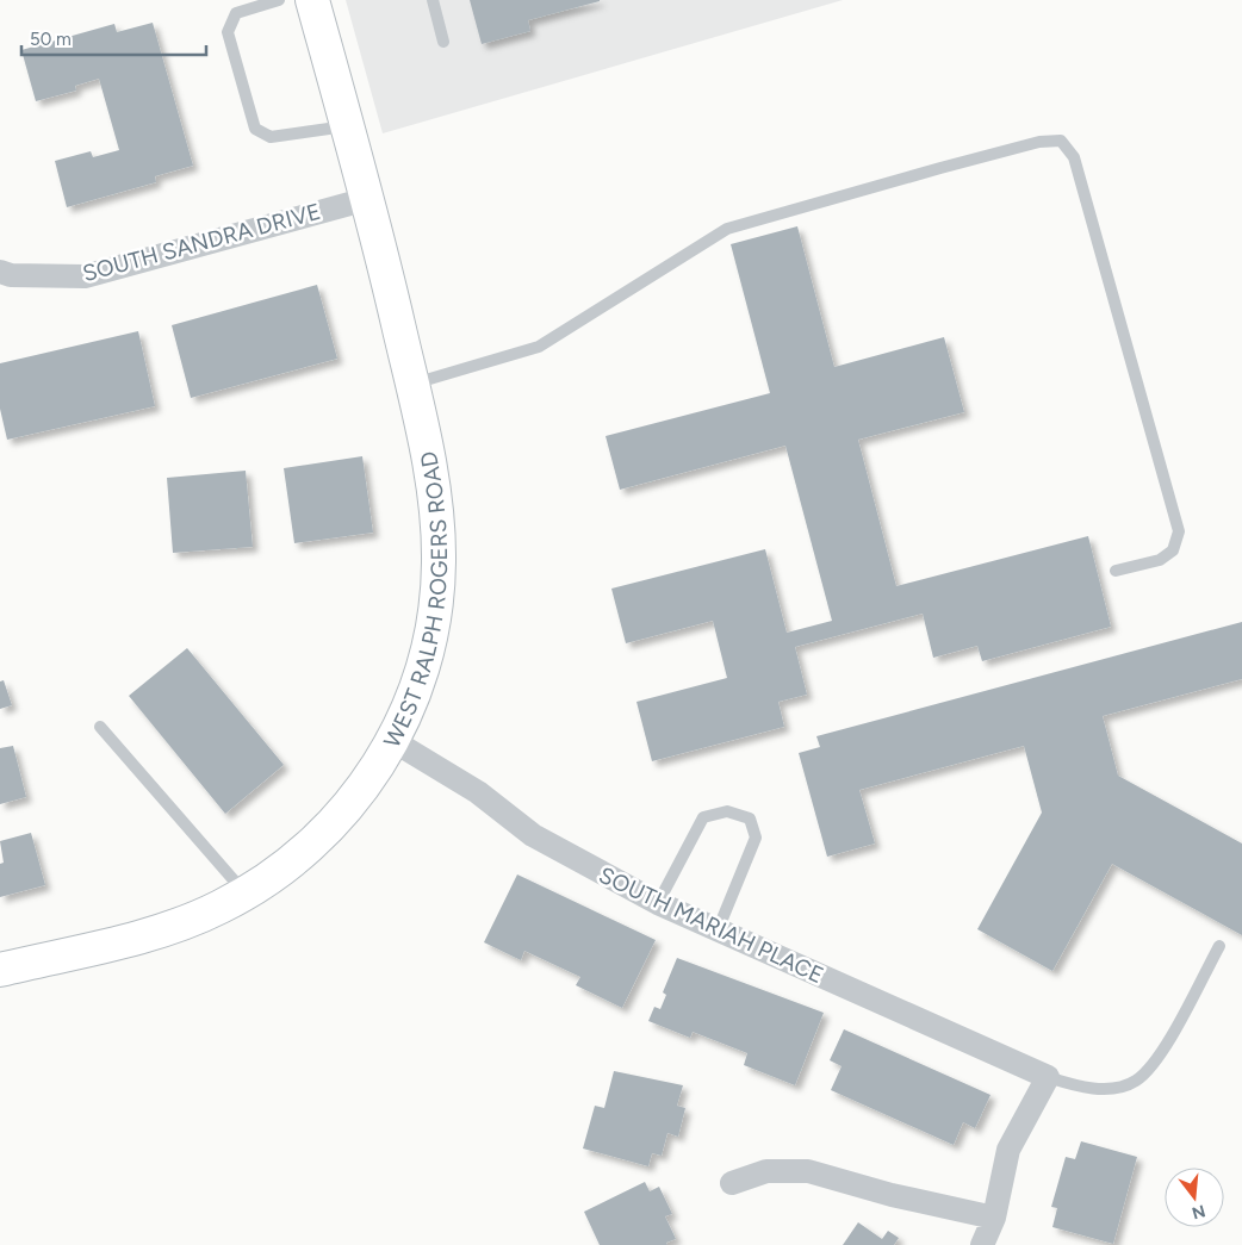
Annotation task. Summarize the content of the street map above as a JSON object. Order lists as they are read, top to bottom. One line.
{"streets":{"street":["SOUTH SANDRA DRIVE","WEST RALPH ROGERS ROAD","SOUTH MARIAH PLACE"]},"crossings":[["SOUTH SANDRA DRIVE","WEST RALPH ROGERS ROAD"],["WEST RALPH ROGERS ROAD","SOUTH MARIAH PLACE"]],"scale_bar":"50 m","north":"bottom"}
